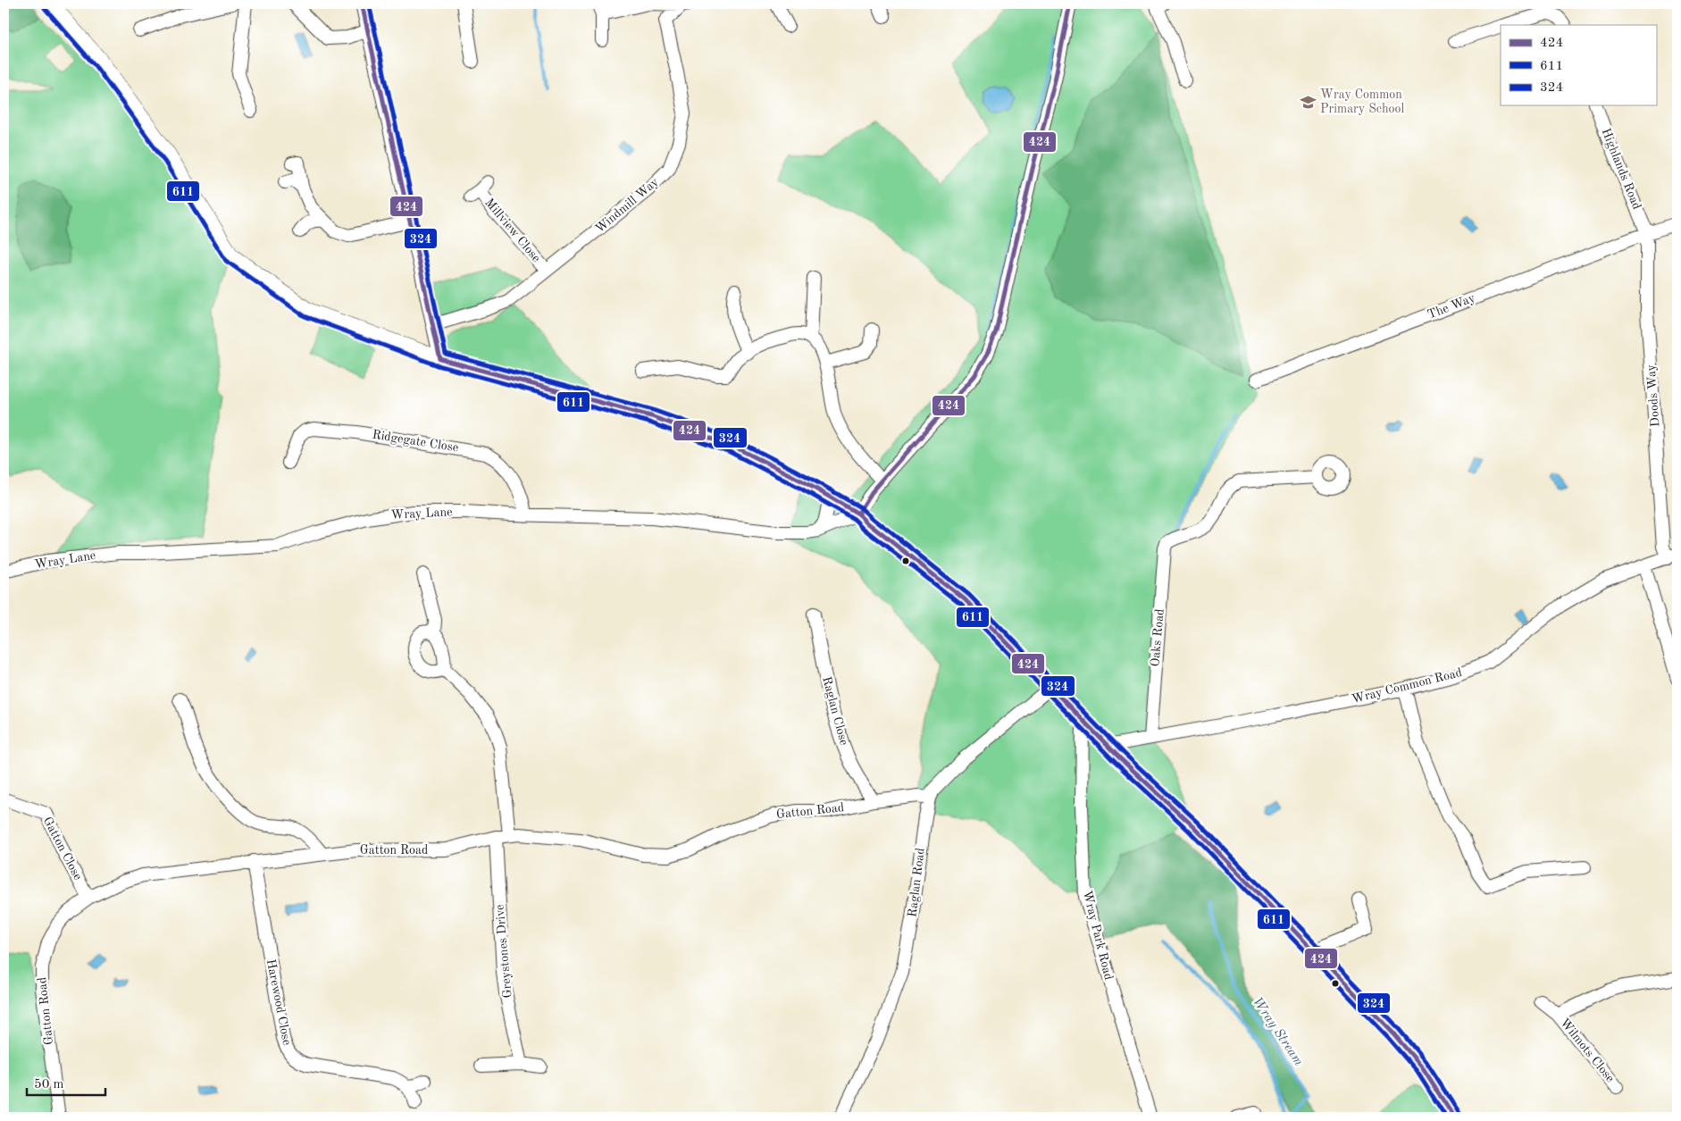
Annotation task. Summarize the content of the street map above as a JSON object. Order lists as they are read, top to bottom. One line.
{"streets":{"street":["Highlands Road","Windmill Way","Millview Close","The Way","Doods Way","Ridgegate Close","Wray Lane","Oaks Road","Wray Common Road","Raglan Close","Gatton Road","Gatton Close","Raglan Road","Wray Park Road","Greystones Drive","Harewood Close","Wilmots Close"]},"crossings":[["Highlands Road","The Way"],["Highlands Road","Doods Way"],["Windmill Way","Millview Close"],["The Way","Doods Way"],["Doods Way","Wray Common Road"],["Ridgegate Close","Wray Lane"],["Oaks Road","Wray Common Road"],["Raglan Close","Gatton Road"],["Gatton Road","Gatton Close"],["Gatton Road","Raglan Road"],["Gatton Road","Greystones Drive"],["Gatton Road","Harewood Close"]],"water":["Wray Stream"],"places":{"school or university":["Wray Common Primary School"]},"lines":["transit line 424","transit line 324","transit line 611"],"legend":["424","611","324"],"scale_bar":"50 m"}
